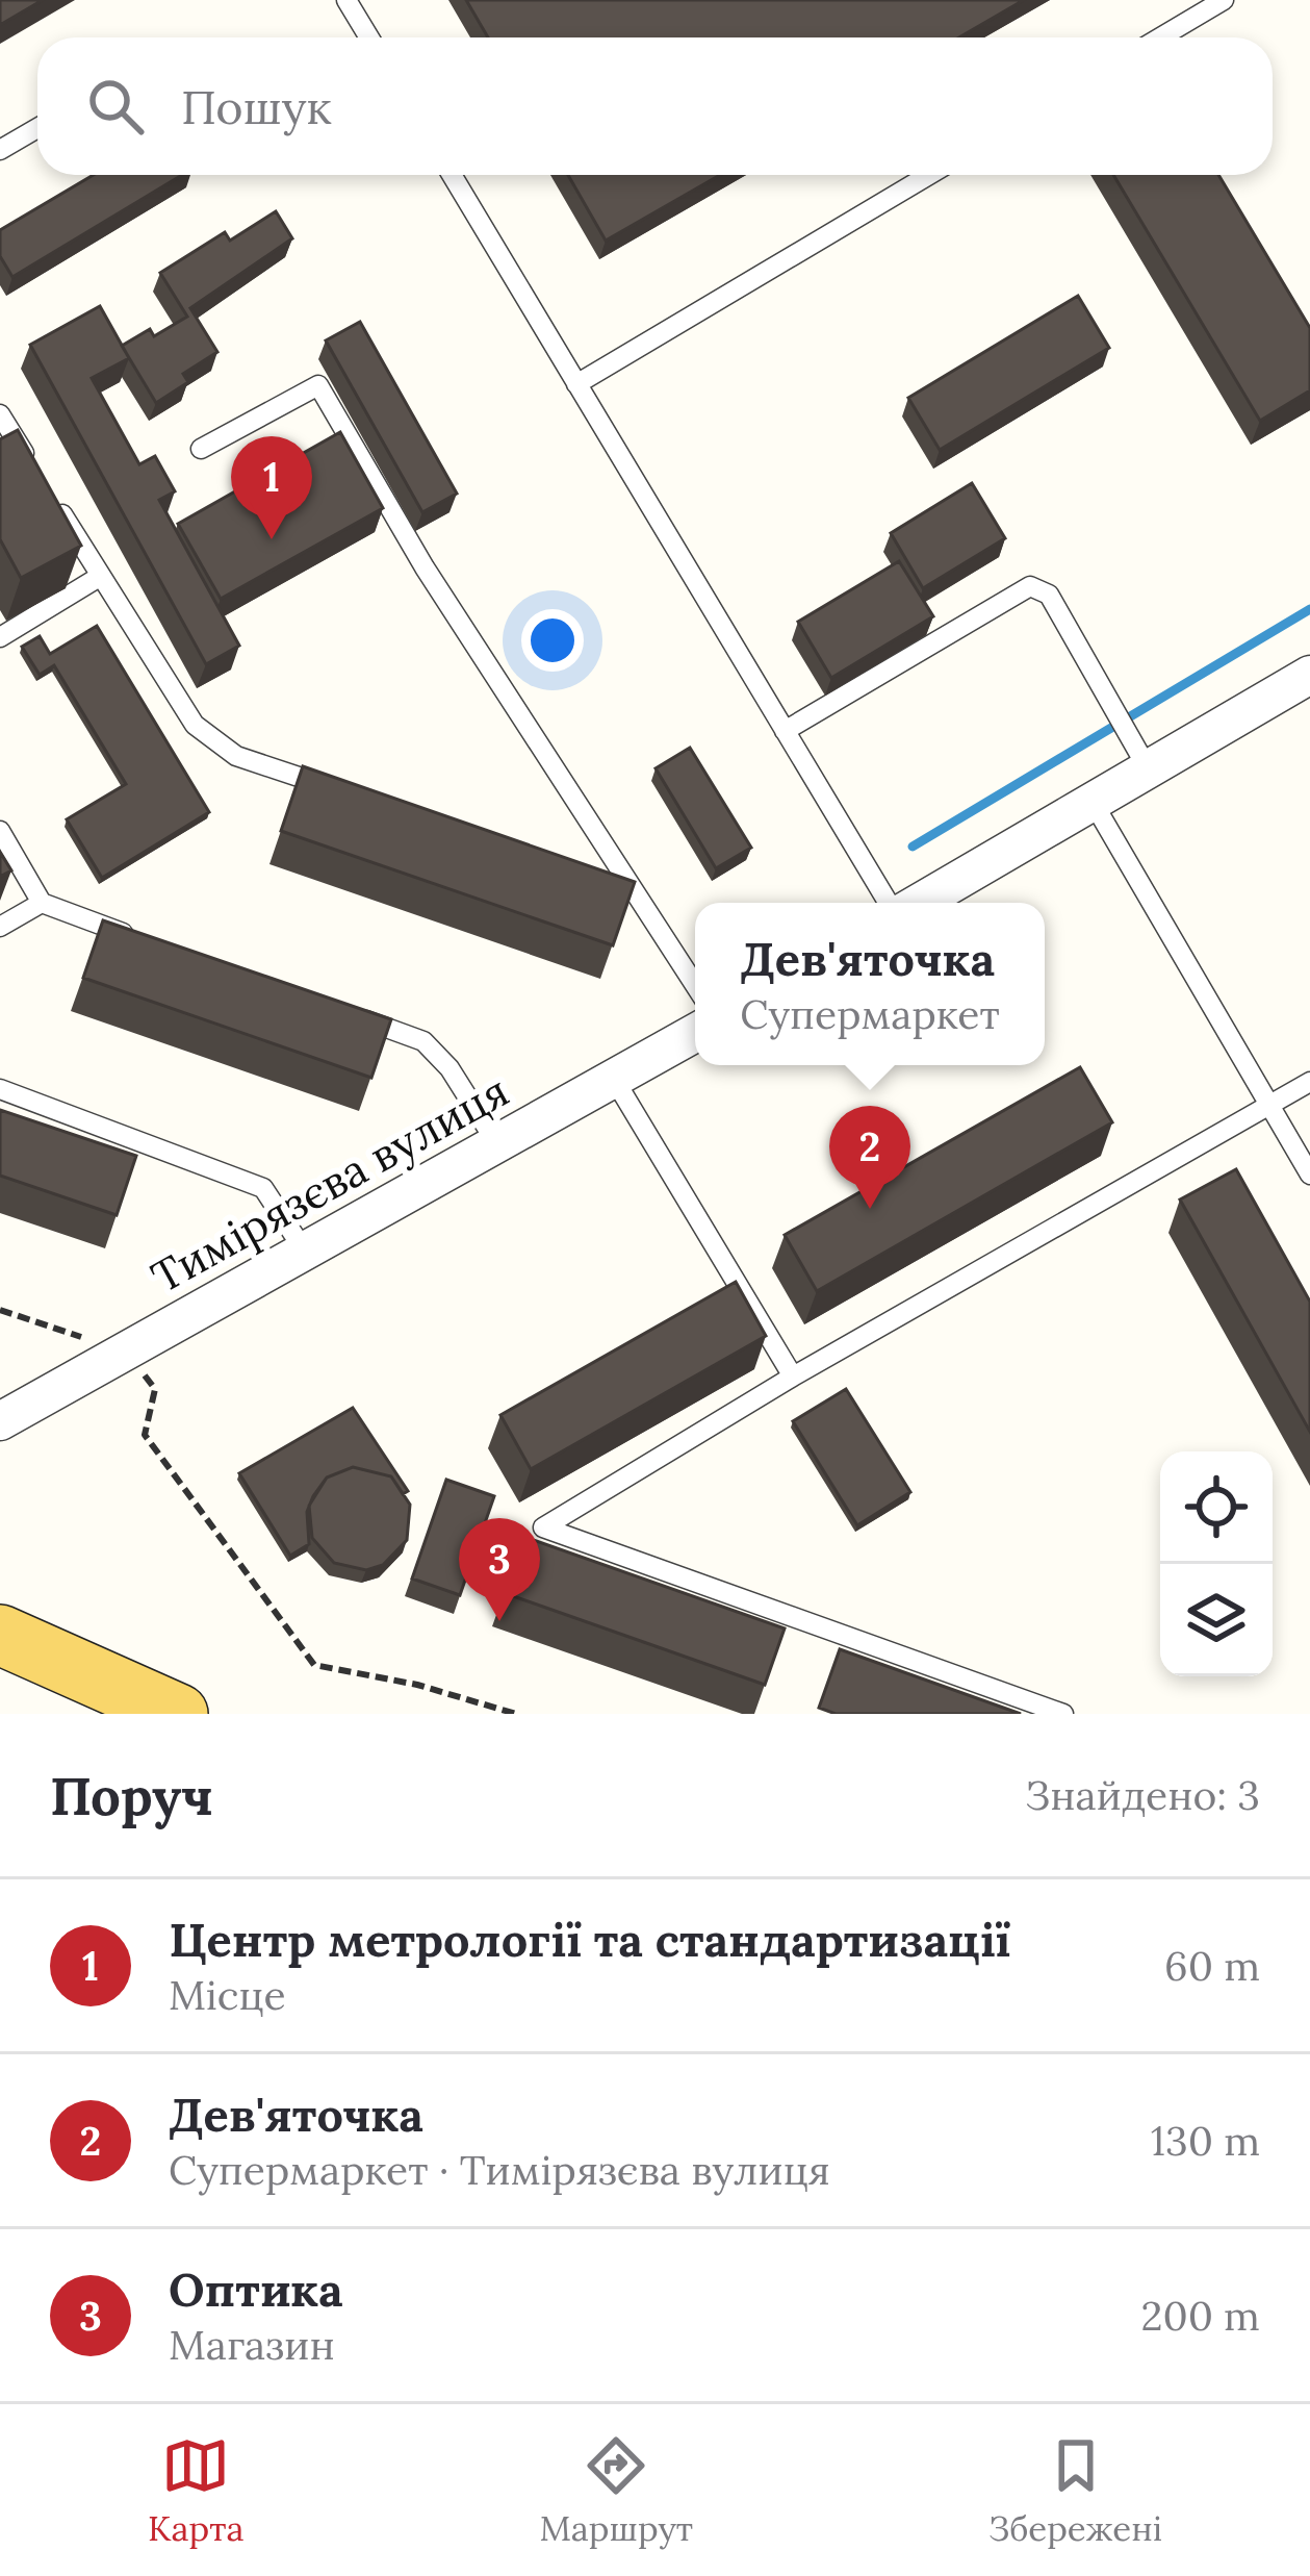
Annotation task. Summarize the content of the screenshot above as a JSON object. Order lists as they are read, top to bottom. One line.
{"streets":{"street":["Тимірязєва вулиця"]},"page":{"search":"Пошук","pins":["1","2","3"],"popup":["Дев'яточка","Супермаркет"],"heading":["Поруч","Знайдено: 3"],"list":[{"mark":"1","name":"Центр метрології та стандартизації","note":"Місце","value":"60 m"},{"mark":"2","name":"Дев'яточка","note":"Супермаркет · Тимірязєва вулиця","value":"130 m"},{"mark":"3","name":"Оптика","note":"Магазин","value":"200 m"}],"nav":["Карта","Маршрут","Збережені"]}}
